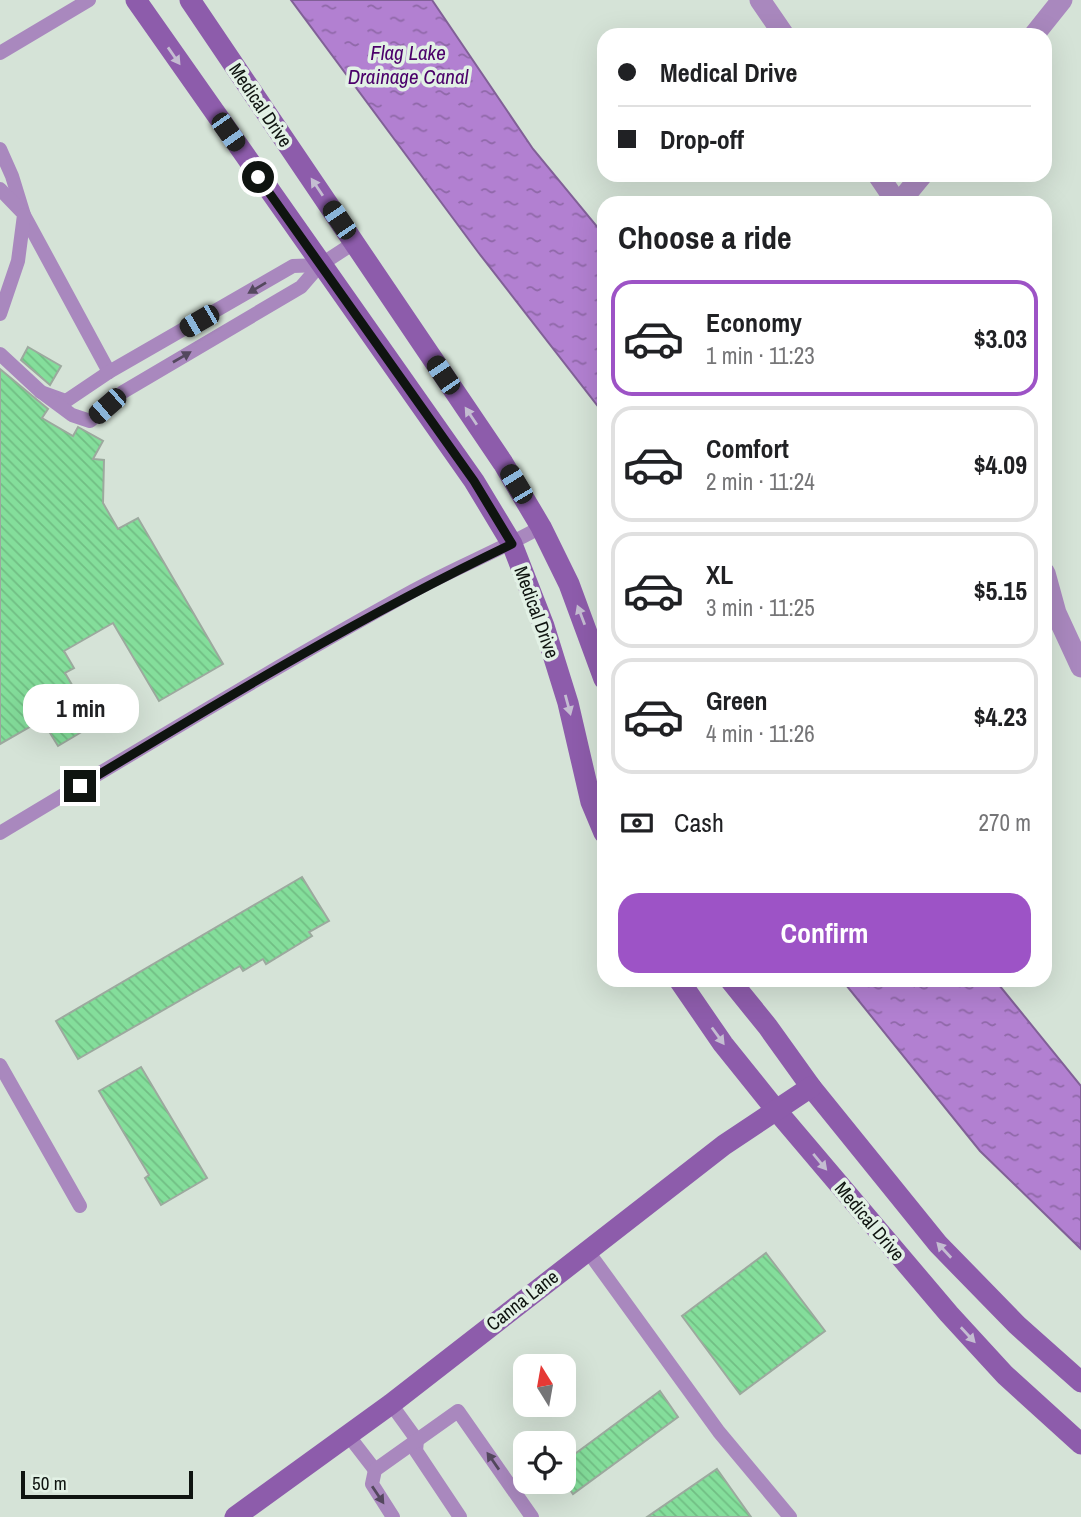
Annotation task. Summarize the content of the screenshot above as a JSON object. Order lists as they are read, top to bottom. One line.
{"streets":{"street":["Medical Drive","Canna Lane"]},"crossings":[["Medical Drive","Canna Lane"]],"water":["Flag Lake Drainage Canal"],"scale_bar":"50 m","north":"top","page":{"banner":["Medical Drive","Drop-off"],"heading":"Choose a ride","list":[{"name":"Economy","note":"1 min · 11:23","value":"$3.03"},{"name":"Comfort","note":"2 min · 11:24","value":"$4.09"},{"name":"XL","note":"3 min · 11:25","value":"$5.15"},{"name":"Green","note":"4 min · 11:26","value":"$4.23"}],"bubble":"1 min","pay":["Cash","270 m"],"buttons":"Confirm","scale":"50 m"}}
